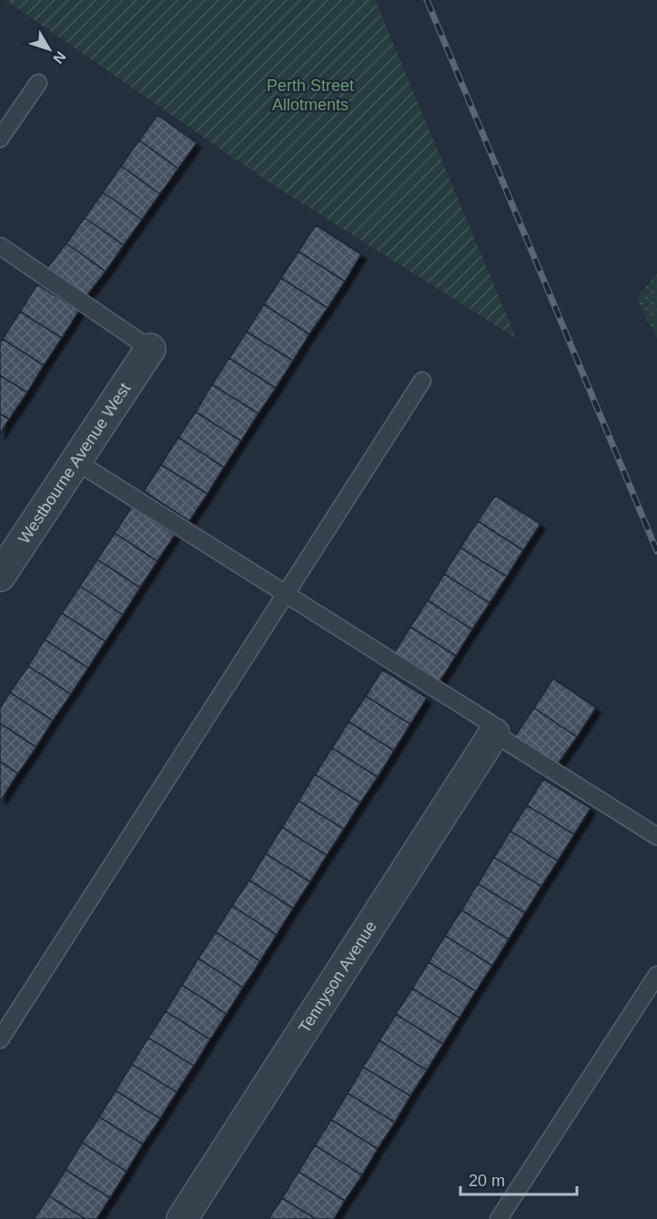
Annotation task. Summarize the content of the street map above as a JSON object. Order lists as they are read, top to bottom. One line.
{"streets":{"street":["Westbourne Avenue West","Tennyson Avenue"]},"parks":["Perth Street Allotments"],"scale_bar":"20 m","north":"bottom right"}
